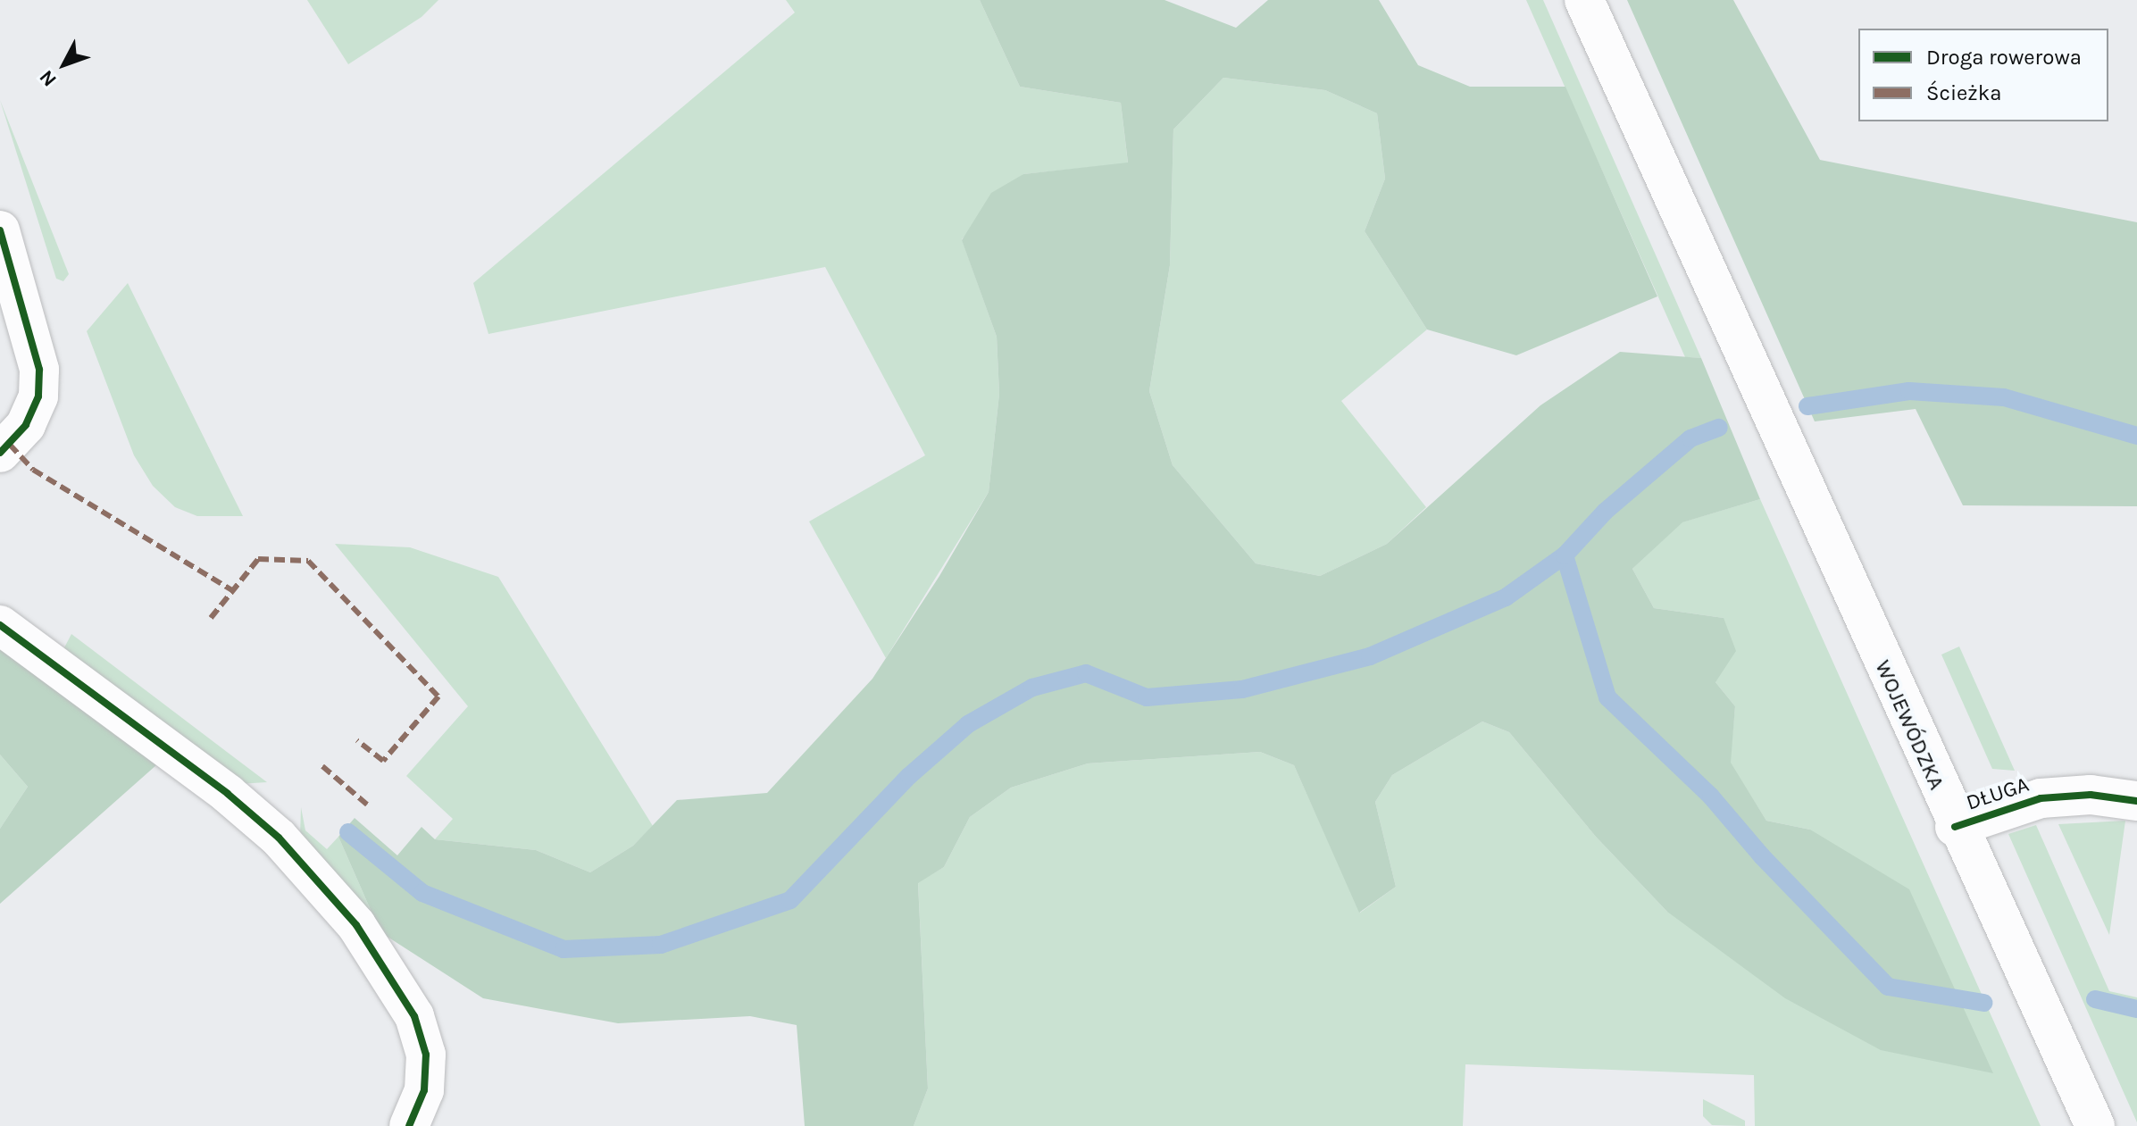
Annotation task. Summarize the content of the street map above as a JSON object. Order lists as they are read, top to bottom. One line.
{"streets":{"main road":["WOJEWÓDZKA","DŁUGA"]},"crossings":[["WOJEWÓDZKA","DŁUGA"]],"legend":["Droga rowerowa","Ścieżka"],"north":"bottom left"}
